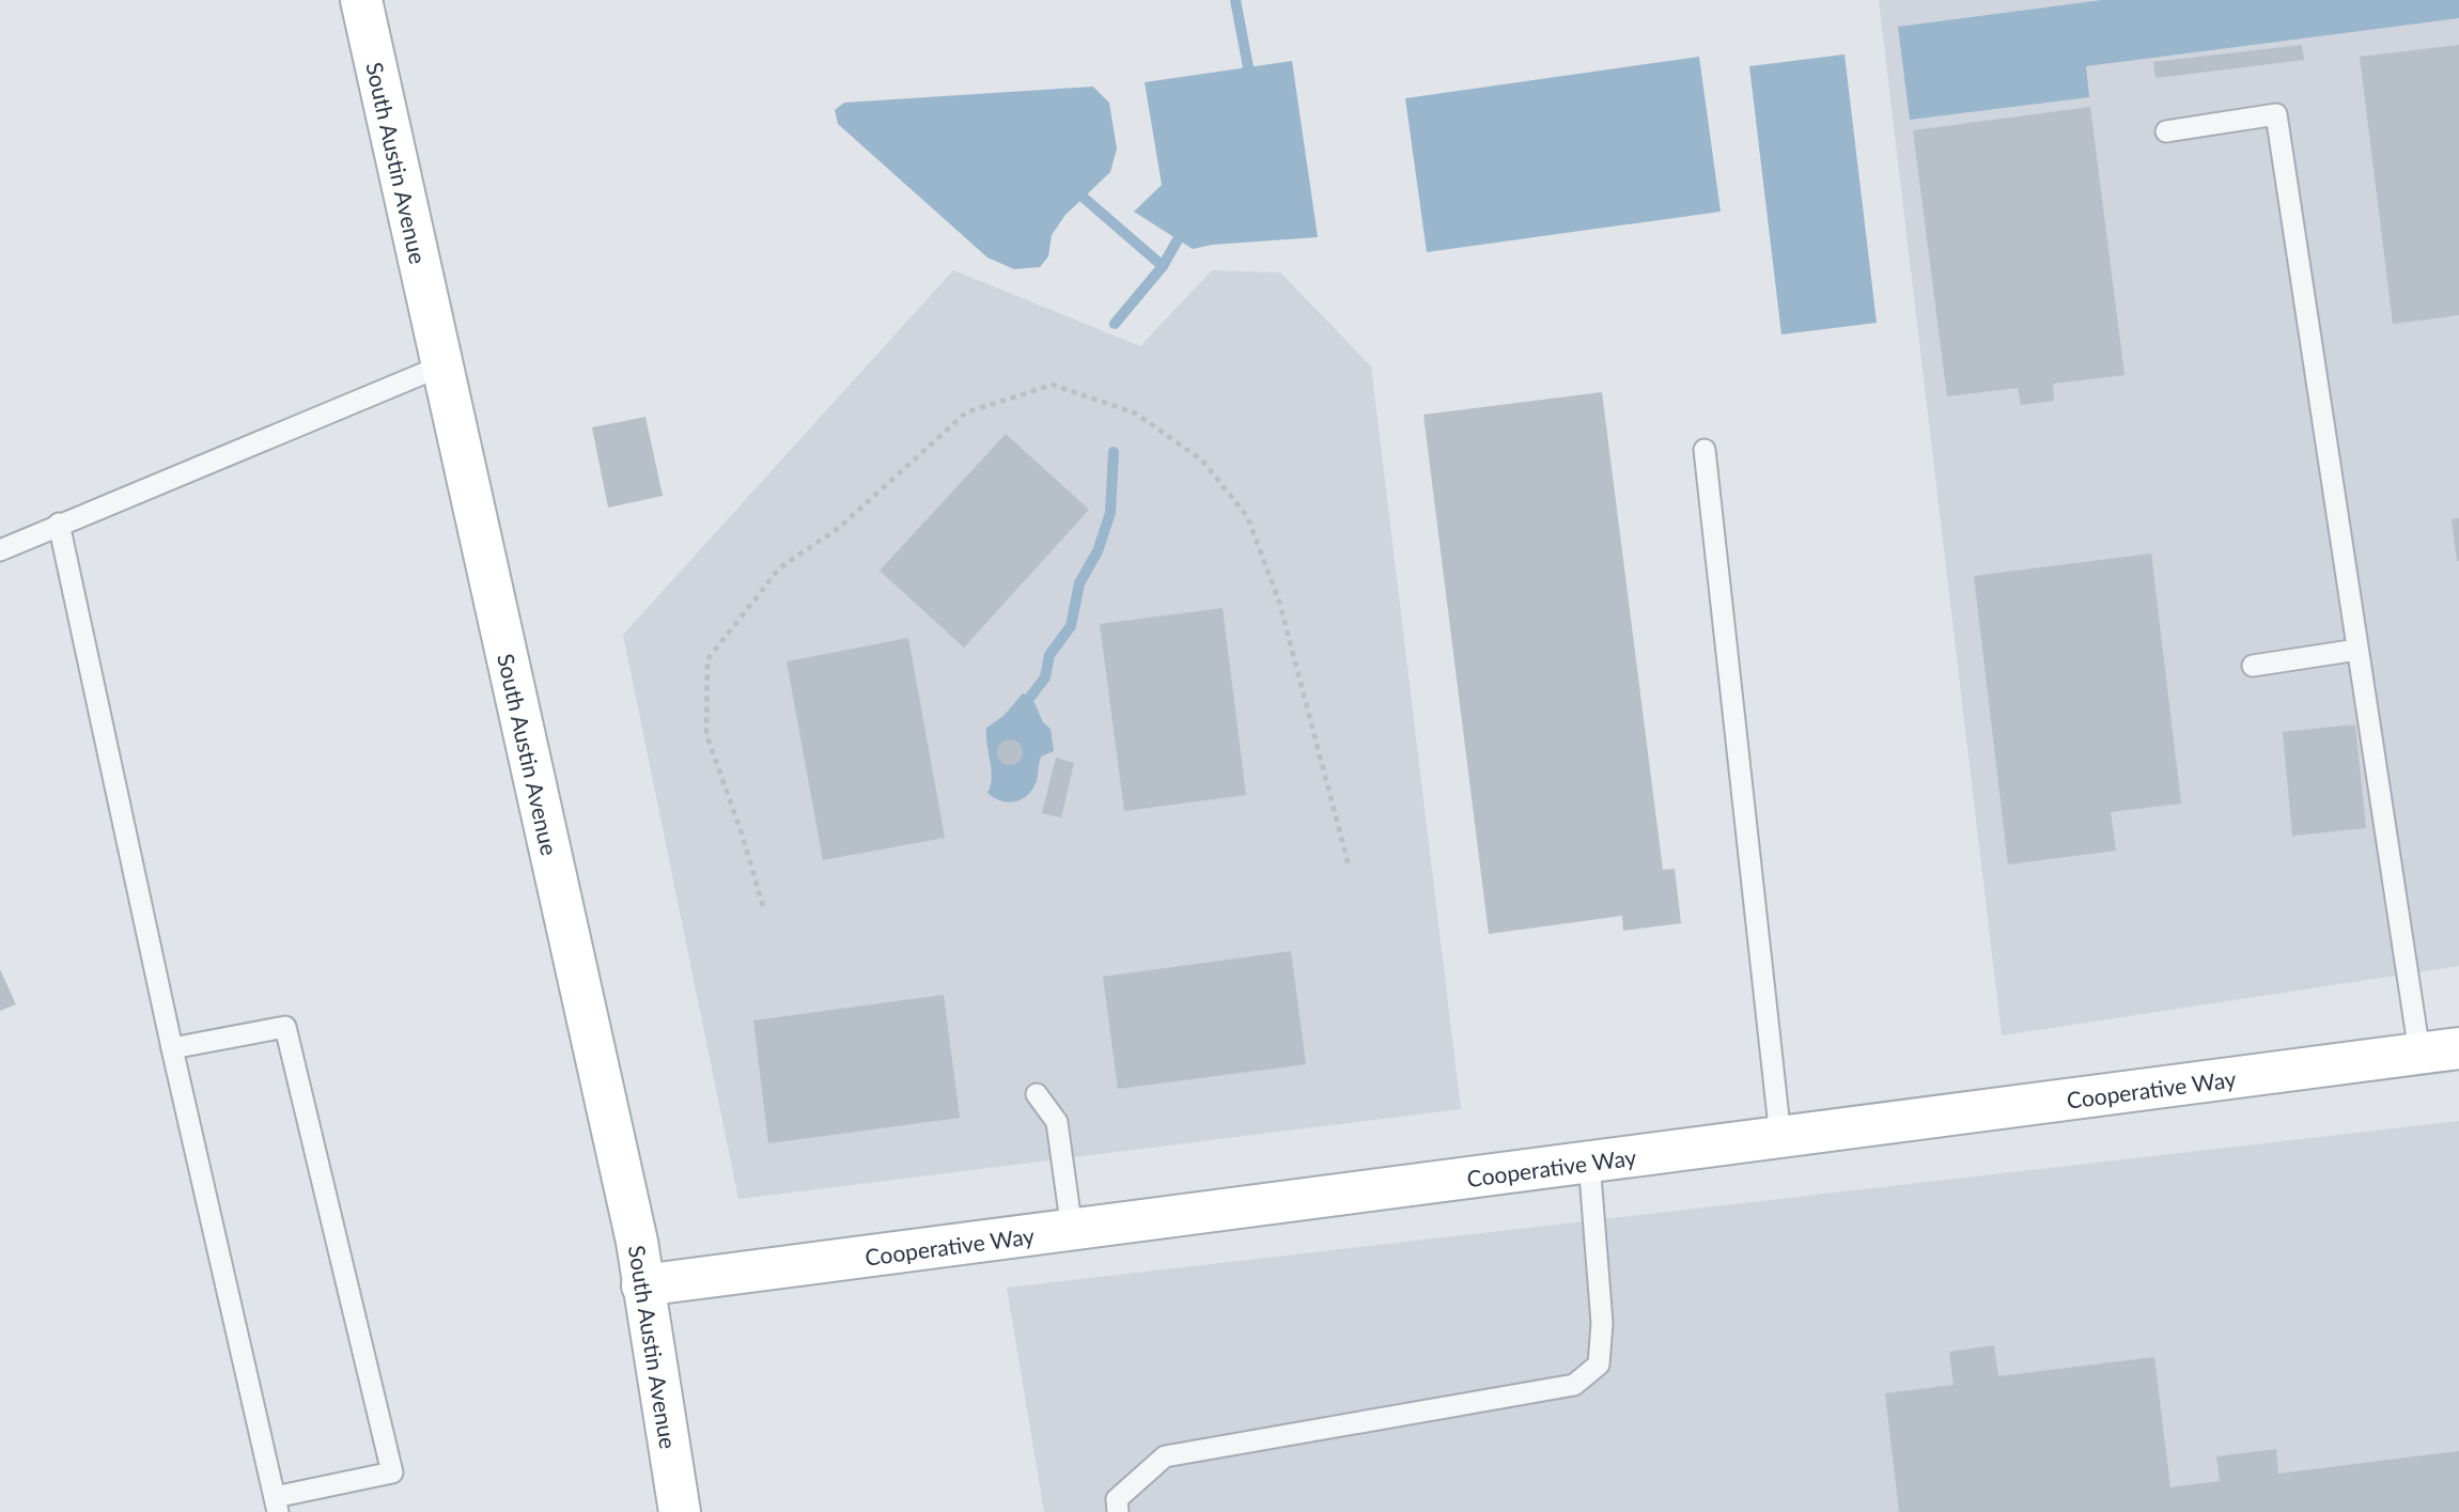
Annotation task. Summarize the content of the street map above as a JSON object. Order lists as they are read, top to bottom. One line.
{"streets":{"street":["South Austin Avenue","Cooperative Way"]},"crossings":[["South Austin Avenue","Cooperative Way"]]}
